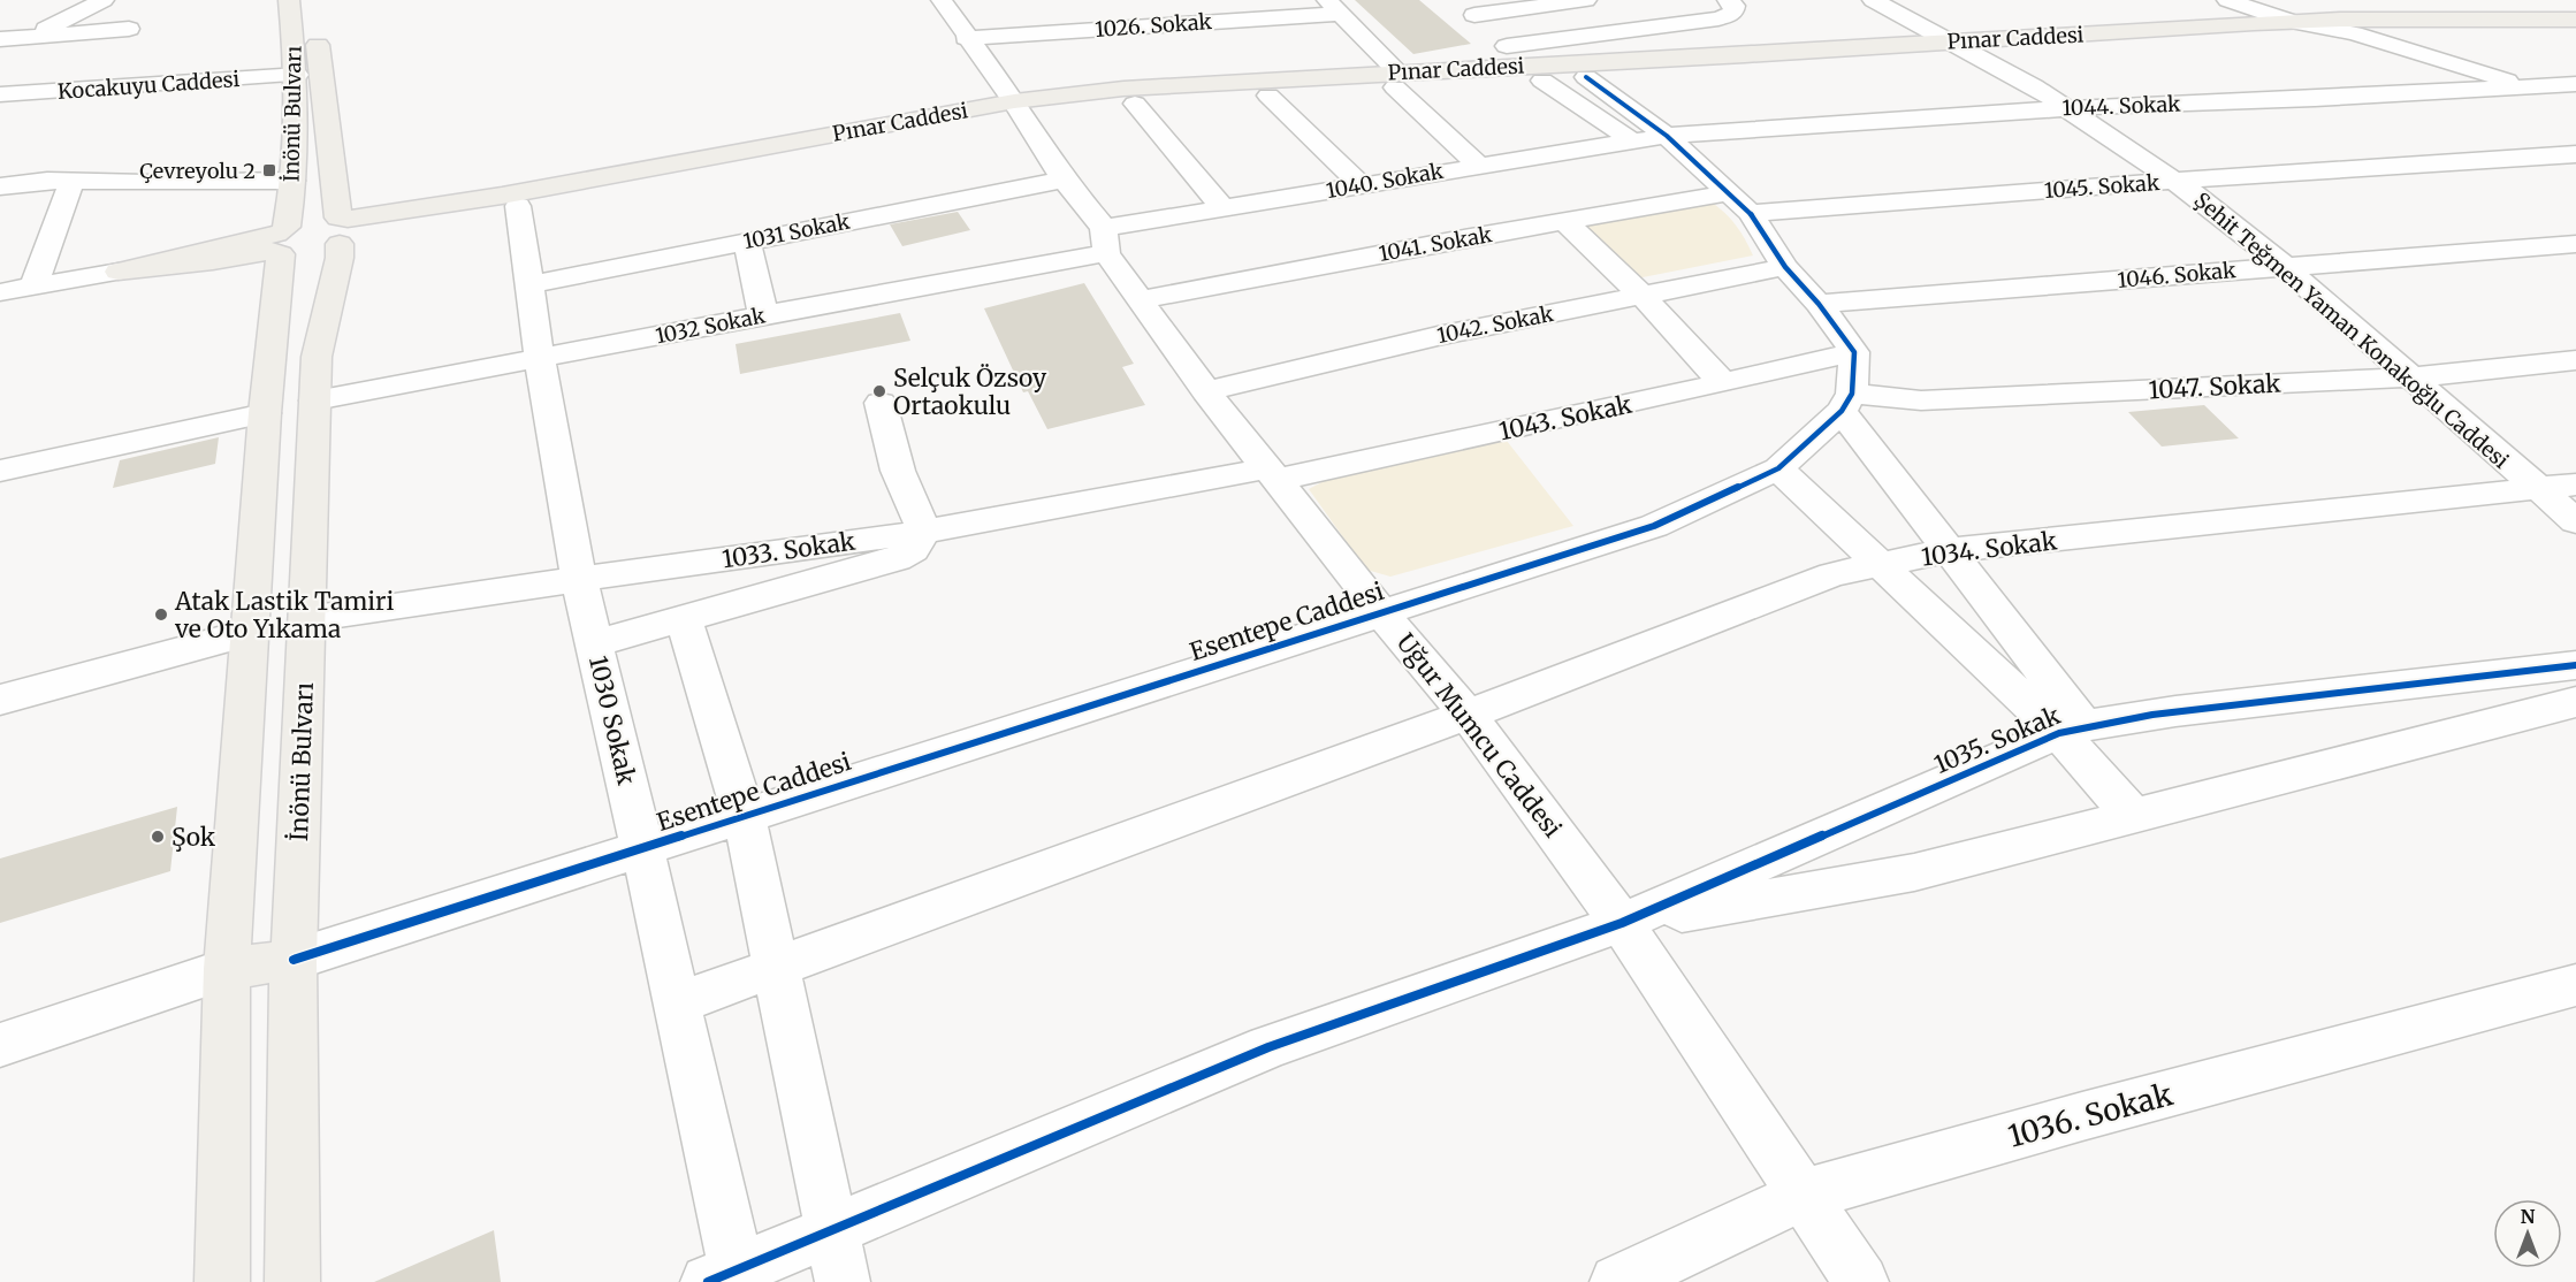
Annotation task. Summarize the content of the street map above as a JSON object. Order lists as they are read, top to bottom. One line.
{"streets":{"main road":["Pınar Caddesi","İnönü Bulvarı"],"street":["1026. Sokak","Kocakuyu Caddesi","1044. Sokak","1040. Sokak","1045. Sokak","1031 Sokak","1041. Sokak","1046. Sokak","1042. Sokak","1032 Sokak","Şehit Teğmen Yaman Konakoğlu Caddesi","1047. Sokak","1043. Sokak","1034. Sokak","1033. Sokak","Esentepe Caddesi","1030 Sokak","Uğur Mumcu Caddesi","1035. Sokak","1036. Sokak"]},"crossings":[["1026. Sokak","Uğur Mumcu Caddesi"],["Pınar Caddesi","İnönü Bulvarı"],["Pınar Caddesi","Şehit Teğmen Yaman Konakoğlu Caddesi"],["Pınar Caddesi","1030 Sokak"],["Pınar Caddesi","Uğur Mumcu Caddesi"],["Kocakuyu Caddesi","İnönü Bulvarı"],["1044. Sokak","1040. Sokak"],["1044. Sokak","Şehit Teğmen Yaman Konakoğlu Caddesi"],["İnönü Bulvarı","1032 Sokak"],["İnönü Bulvarı","1033. Sokak"],["İnönü Bulvarı","Esentepe Caddesi"],["1040. Sokak","1032 Sokak"],["1040. Sokak","Uğur Mumcu Caddesi"],["1045. Sokak","1041. Sokak"],["1045. Sokak","Şehit Teğmen Yaman Konakoğlu Caddesi"],["1031 Sokak","1030 Sokak"],["1031 Sokak","Uğur Mumcu Caddesi"],["1041. Sokak","Uğur Mumcu Caddesi"],["1046. Sokak","Şehit Teğmen Yaman Konakoğlu Caddesi"],["1042. Sokak","Uğur Mumcu Caddesi"],["1032 Sokak","1030 Sokak"],["1032 Sokak","Uğur Mumcu Caddesi"],["Şehit Teğmen Yaman Konakoğlu Caddesi","1047. Sokak"],["Şehit Teğmen Yaman Konakoğlu Caddesi","1034. Sokak"],["1047. Sokak","Esentepe Caddesi"],["1043. Sokak","1033. Sokak"],["1043. Sokak","Uğur Mumcu Caddesi"],["1034. Sokak","1030 Sokak"],["1034. Sokak","Uğur Mumcu Caddesi"],["1033. Sokak","1030 Sokak"],["1033. Sokak","Uğur Mumcu Caddesi"],["Esentepe Caddesi","1030 Sokak"],["Esentepe Caddesi","Uğur Mumcu Caddesi"],["Uğur Mumcu Caddesi","1035. Sokak"],["Uğur Mumcu Caddesi","1036. Sokak"]],"places":{"transit":["Çevreyolu 2"],"other":["Selçuk Özsoy Ortaokulu","Atak Lastik Tamiri ve Oto Yıkama","Şok"]},"north":"top"}
